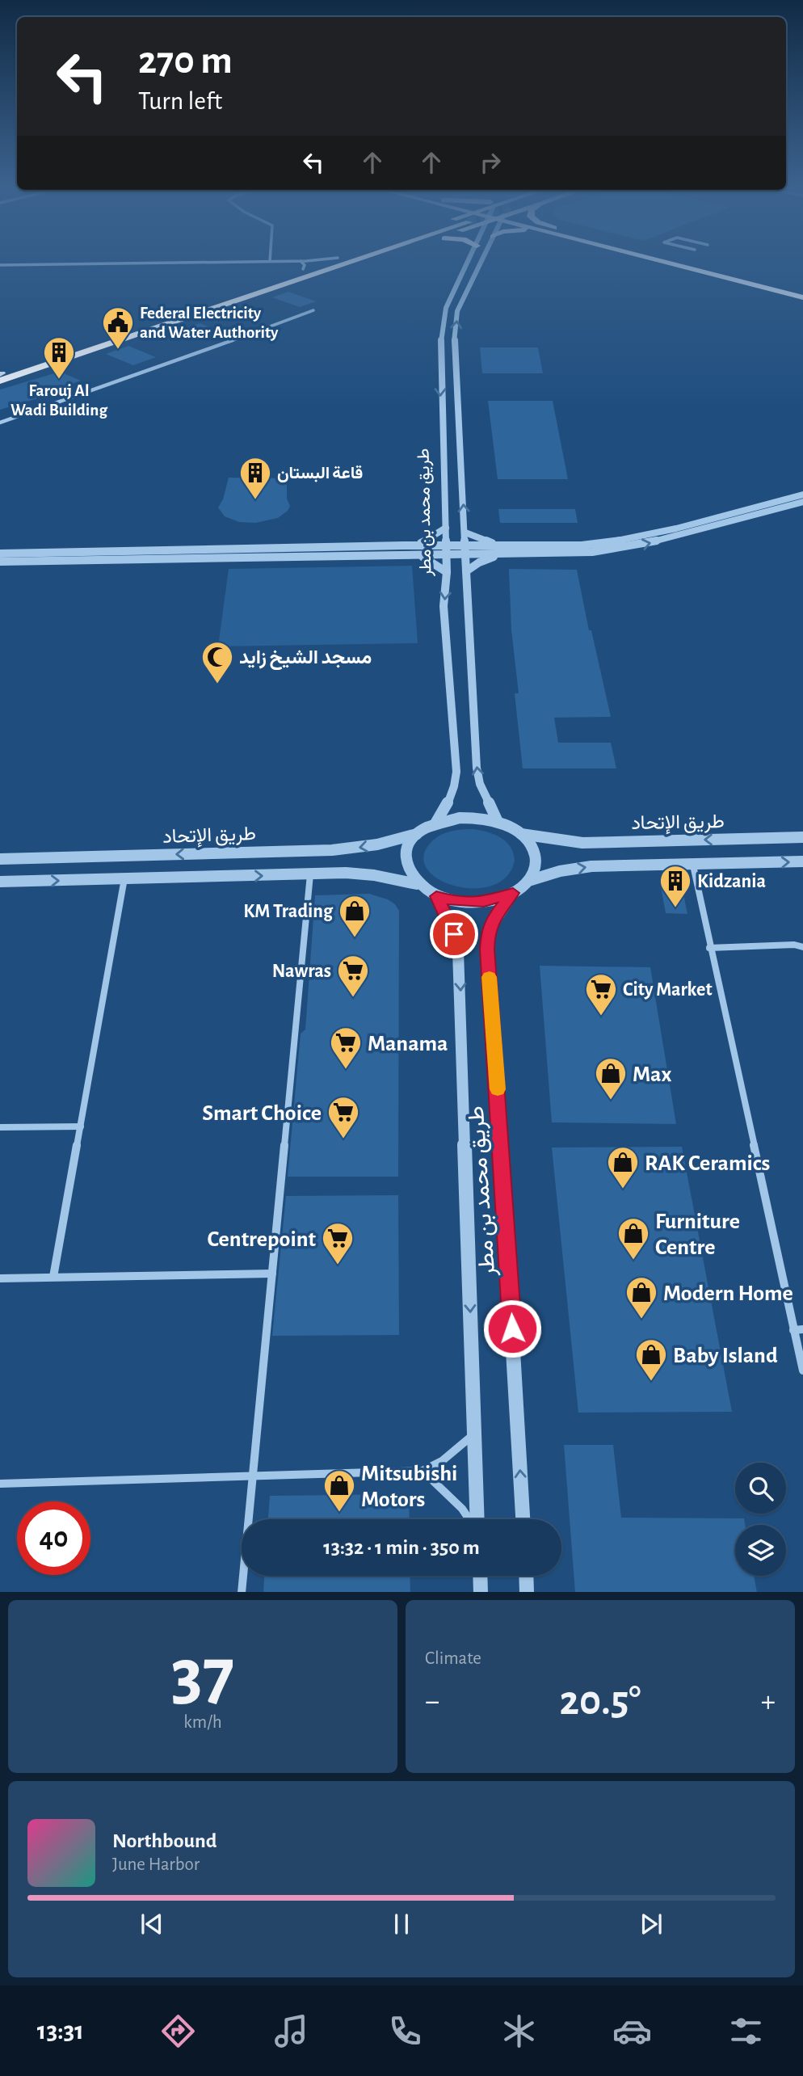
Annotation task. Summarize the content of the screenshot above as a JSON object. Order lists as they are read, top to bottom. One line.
{"streets":{"street":["طريق محمد بن مطر","طريق اﻹتحاد"]},"crossings":[["طريق محمد بن مطر","طريق اﻹتحاد"]],"places":{"public building":["Federal Electricity and Water Authority"],"building":["Farouj Al Wadi Building","قاعة البستان","Kidzania"],"mosque":["مسجد الشيخ زايد"],"shop":["KM Trading","Max","RAK Ceramics","Furniture Centre","Modern Home","Baby Island","Mitsubishi Motors"],"supermarket":["Nawras","City Market","Manama","Smart Choice","Centrepoint"]},"page":{"turn":["270 m","Turn left"],"limit":"40","trip":"13:32 · 1 min · 350 m","tile":[["37","km/h"],"Climate"],"heat":["−","20.5°","+"],"song":["Northbound","June Harbor"],"tabs":"13:31"}}
